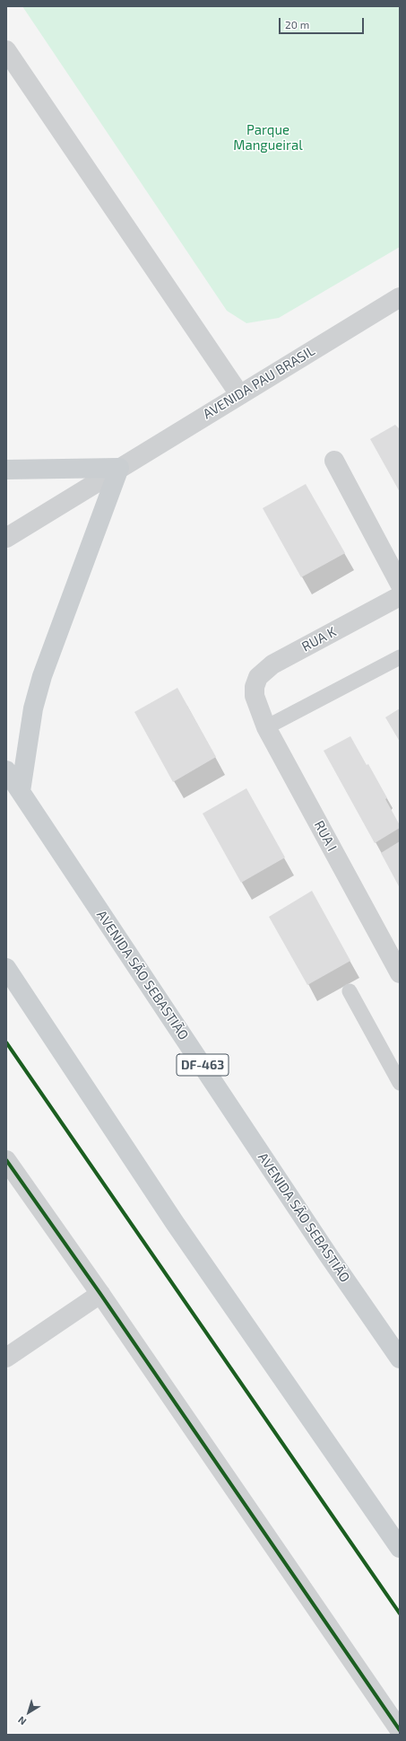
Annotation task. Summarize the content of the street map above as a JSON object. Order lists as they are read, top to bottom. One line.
{"streets":{"main road":["AVENIDA SÃO SEBASTIÃO","DF-463"],"street":["AVENIDA PAU BRASIL","RUA K","RUA I"]},"crossings":[["RUA K","RUA I"]],"parks":["Parque Mangueiral"],"scale_bar":"20 m","north":"bottom left"}
